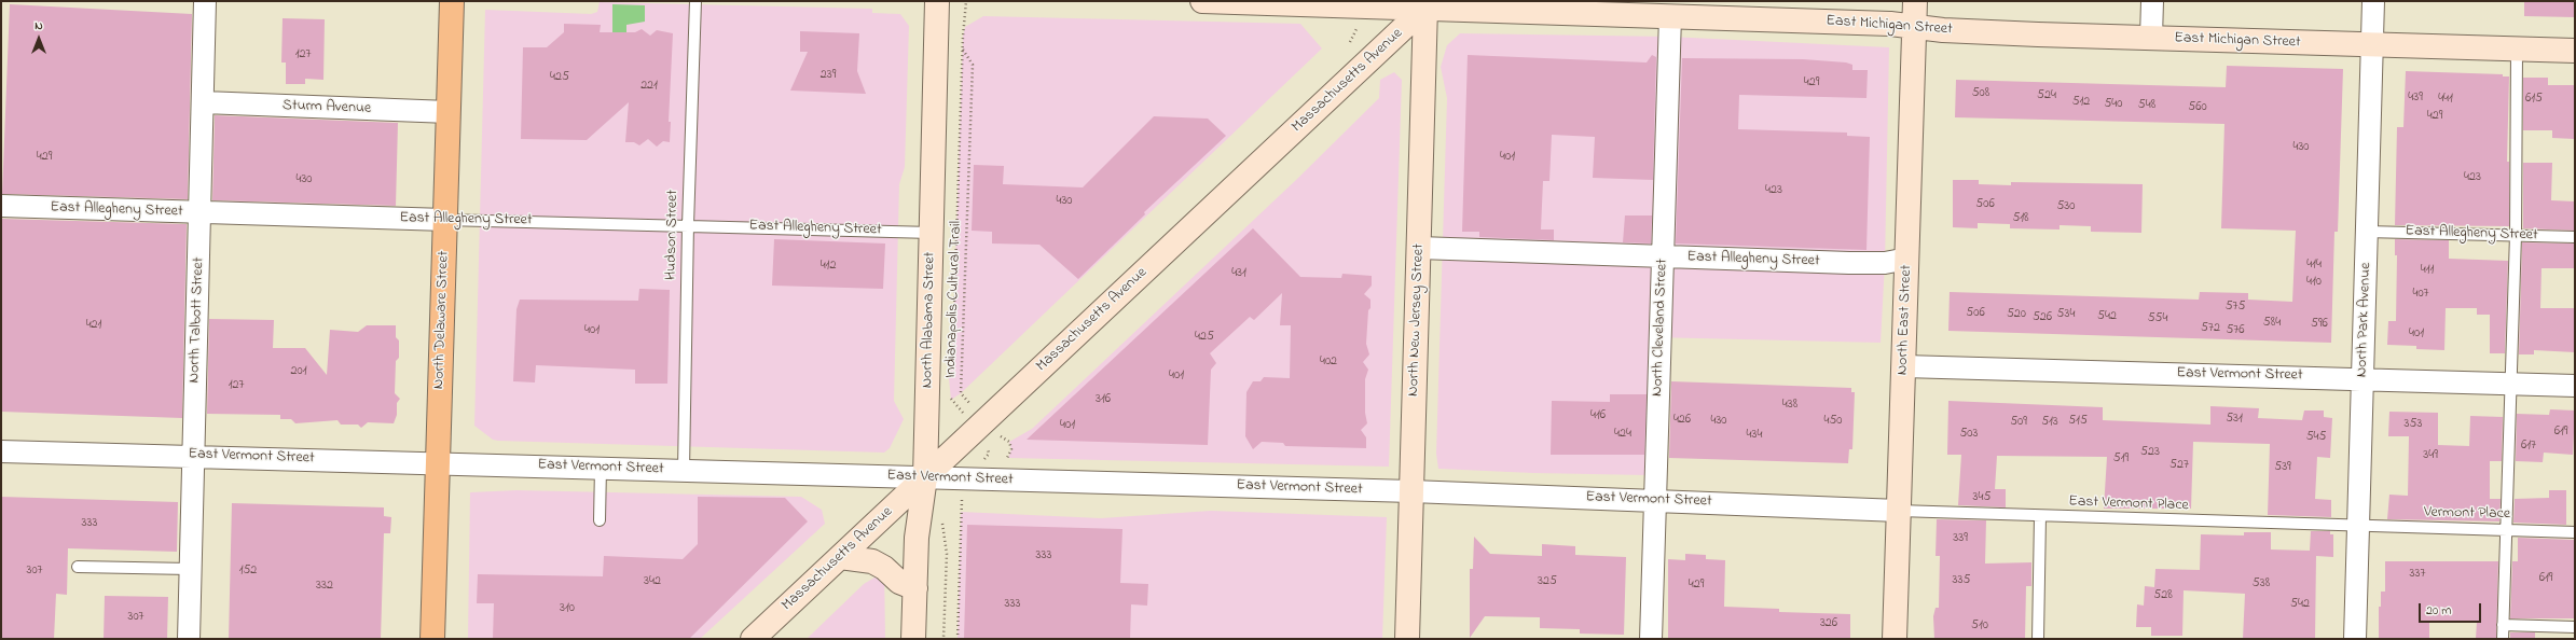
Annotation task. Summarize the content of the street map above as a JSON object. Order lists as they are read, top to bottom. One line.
{"streets":{"main road":["East Michigan Street","Massachusetts Avenue","North Delaware Street","North Alabama Street","North New Jersey Street","North East Street"],"street":["Sturm Avenue","East Allegheny Street","North Talbott Street","North Park Avenue","North Cleveland Street","East Vermont Street"],"lane":["Hudson Street","East Vermont Place","Vermont Place"],"path":["Indianapolis Cultural Trail"]},"crossings":[["East Michigan Street","Massachusetts Avenue"],["East Michigan Street","North New Jersey Street"],["East Michigan Street","North East Street"],["East Michigan Street","North Park Avenue"],["East Michigan Street","North Cleveland Street"],["Massachusetts Avenue","Indianapolis Cultural Trail"],["Massachusetts Avenue","North Alabama Street"],["Massachusetts Avenue","North New Jersey Street"],["Massachusetts Avenue","East Vermont Street"],["Sturm Avenue","North Talbott Street"],["Sturm Avenue","North Delaware Street"],["East Allegheny Street","Hudson Street"],["East Allegheny Street","North Talbott Street"],["East Allegheny Street","North Delaware Street"],["East Allegheny Street","North Alabama Street"],["East Allegheny Street","North New Jersey Street"],["East Allegheny Street","North East Street"],["East Allegheny Street","North Park Avenue"],["East Allegheny Street","North Cleveland Street"],["Hudson Street","East Vermont Street"],["Indianapolis Cultural Trail","East Vermont Street"],["North Talbott Street","East Vermont Street"],["North Delaware Street","East Vermont Street"],["North Alabama Street","East Vermont Street"],["North New Jersey Street","East Vermont Street"],["North East Street","East Vermont Street"],["North East Street","East Vermont Place"],["North Park Avenue","East Vermont Street"],["North Park Avenue","East Vermont Place"],["North Park Avenue","Vermont Place"],["North Cleveland Street","East Vermont Street"],["East Vermont Street","East Vermont Place"],["East Vermont Place","Vermont Place"]],"house_numbers":["127","239","425","429","221","508","524","439","441","615","512","540","548","560","429","430","429","401","423","430","423","430","506","530","518","414","412","411","431","410","407","575","506","520","534","542","526","554","584","596","421","572","401","576","401","425","402","201","401","127","316","438","416","531","426","430","450","515","509","513","353","401","619","424","503","434","545","617","523","349","519","527","539","345","333","339","333","307","152","337","619","335","342","325","538","429","332","528","333","542","310","307","326","510"],"scale_bar":"20 m","north":"top"}
